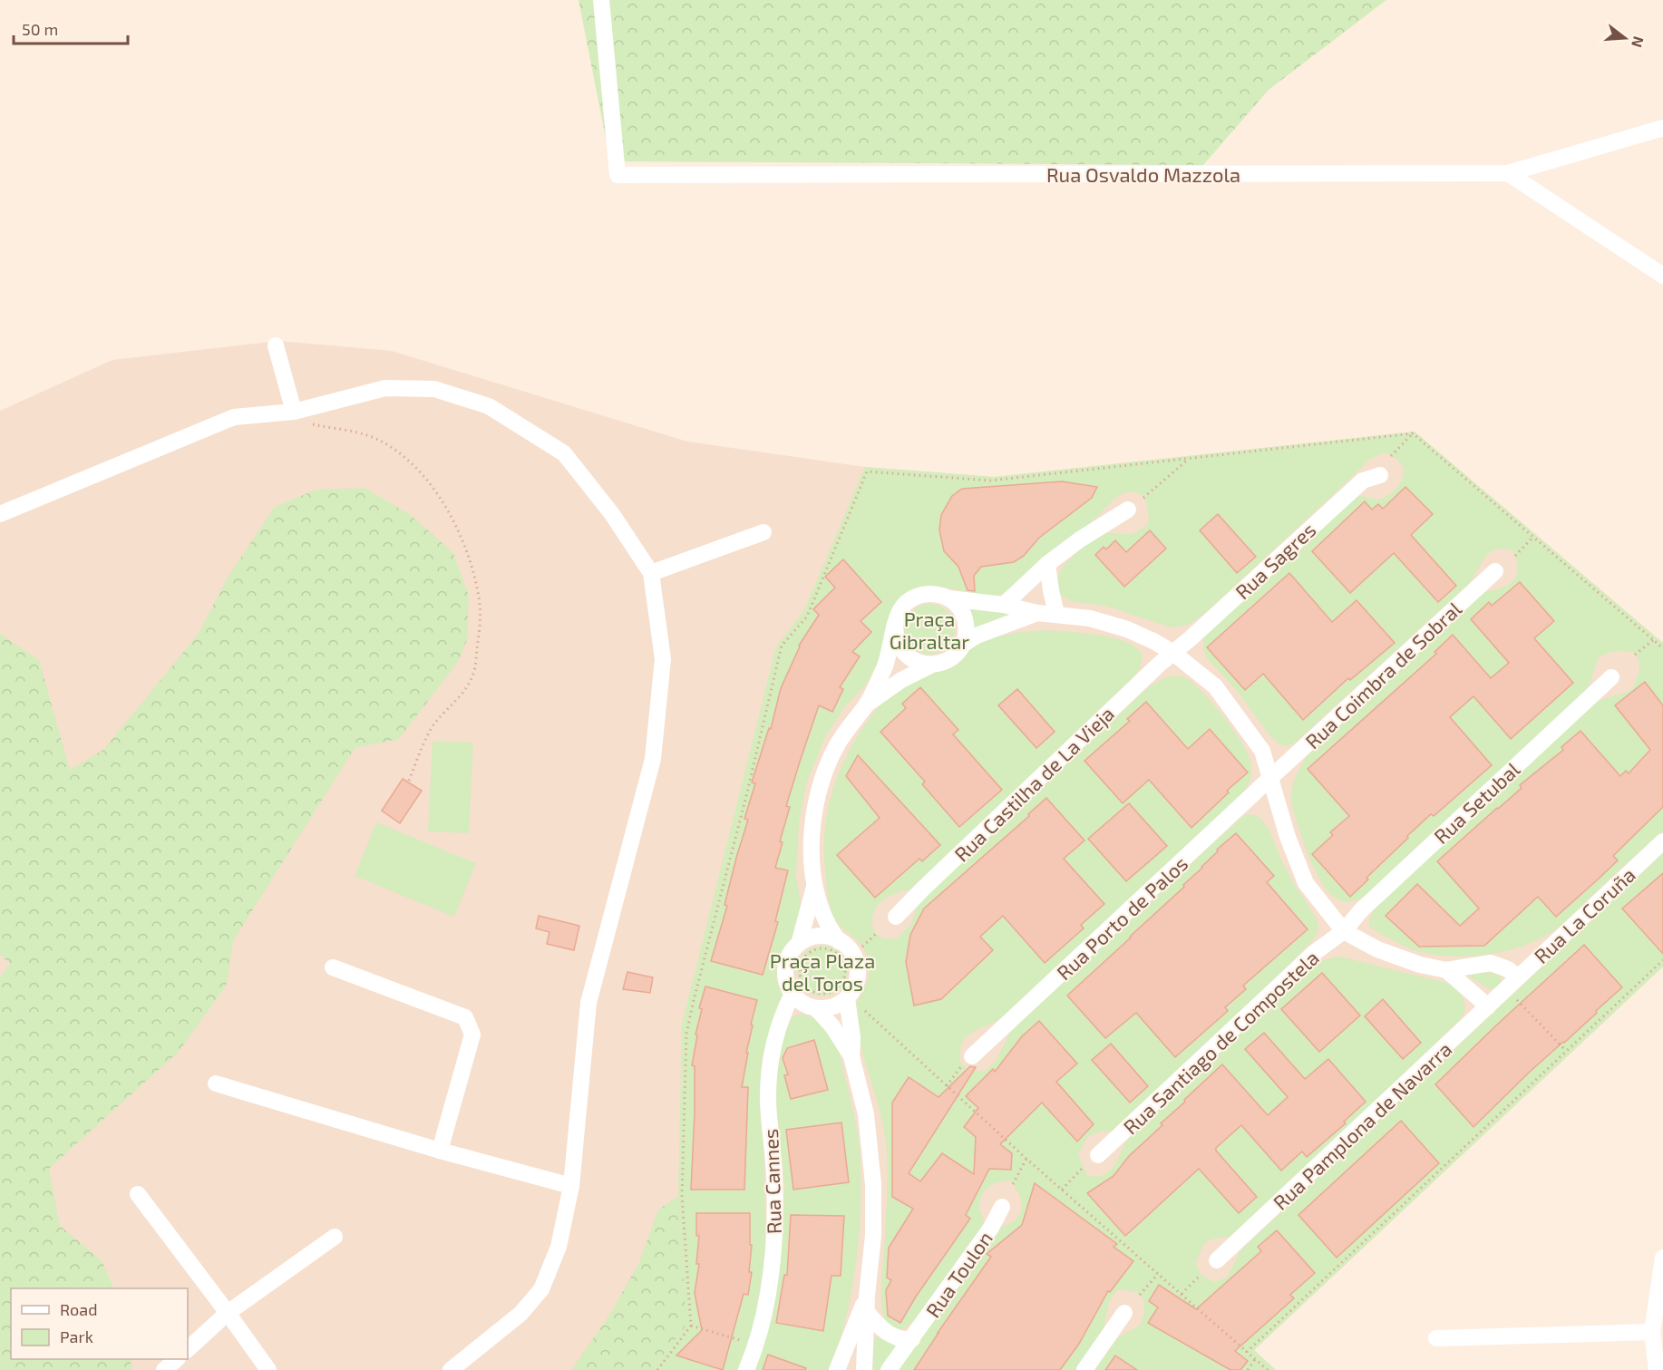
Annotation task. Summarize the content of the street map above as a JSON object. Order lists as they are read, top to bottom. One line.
{"streets":{"street":["Rua Osvaldo Mazzola","Rua Sagres","Rua Coimbra de Sobral","Rua Castilha de La Vieja","Rua Setubal","Rua La Coruña","Rua Porto de Palos","Rua Santiago de Compostela","Rua Pamplona de Navarra","Rua Cannes","Rua Toulon"]},"crossings":[["Rua Sagres","Rua Castilha de La Vieja"],["Rua Coimbra de Sobral","Rua Porto de Palos"],["Rua Setubal","Rua Santiago de Compostela"],["Rua La Coruña","Rua Pamplona de Navarra"]],"parks":["Praça Gibraltar","Praça Plaza del Toros"],"legend":["Road","Park"],"scale_bar":"50 m","north":"right"}
